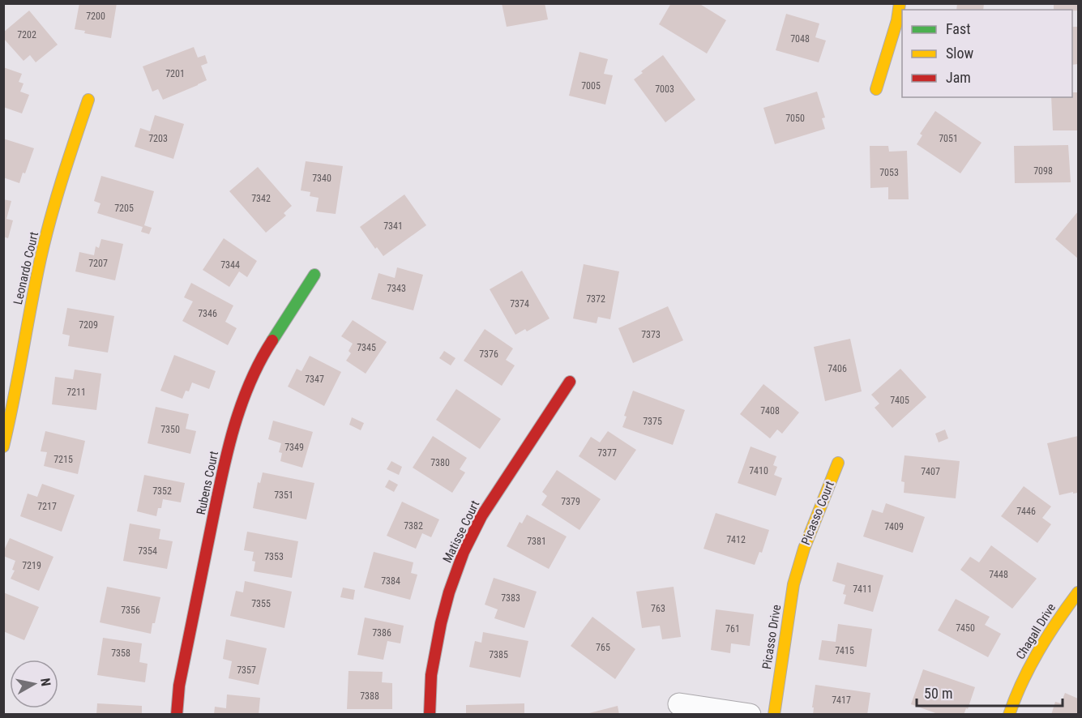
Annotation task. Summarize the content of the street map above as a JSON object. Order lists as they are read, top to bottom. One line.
{"streets":{"street":["Leonardo Court","Rubens Court","Picasso Court","Matisse Court","Chagall Drive","Picasso Drive"]},"crossings":[["Picasso Court","Picasso Drive"]],"house_numbers":["7200","7202","7048","7201","7005","7003","7050","7203","7051","7098","7053","7340","7342","7205","7341","7207","7344","7343","7372","7374","7346","7209","7373","7345","7376","7406","7347","7211","7405","7408","7375","7350","7349","7377","7215","7380","7410","7407","7352","7351","7379","7217","7446","7382","7409","7412","7381","7354","7353","7219","7448","7384","7411","7383","7355","763","7356","7450","761","7386","765","7415","7358","7385","7357","7388","7417"],"legend":["Fast","Slow","Jam"],"scale_bar":"50 m","north":"right"}
